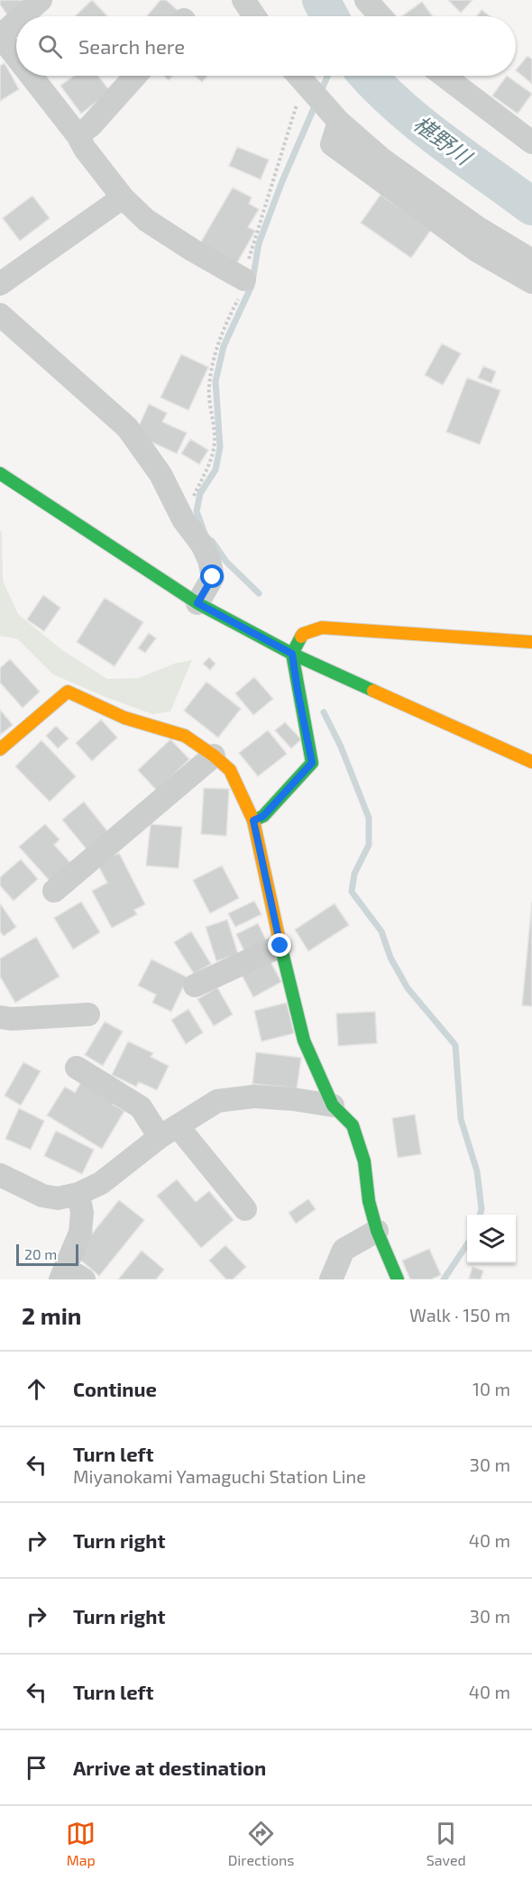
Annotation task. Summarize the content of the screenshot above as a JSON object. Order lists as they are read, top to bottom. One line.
{"water":["椹野川"],"scale_bar":"20 m","page":{"search":"Search here","scale":"20 m","heading":["2 min","Walk · 150 m"],"list":[["Continue","10 m"],["Turn left","Miyanokami Yamaguchi Station Line","30 m"],["Turn right","40 m"],["Turn right","30 m"],["Turn left","40 m"],"Arrive at destination"],"nav":["Map","Directions","Saved"]}}
